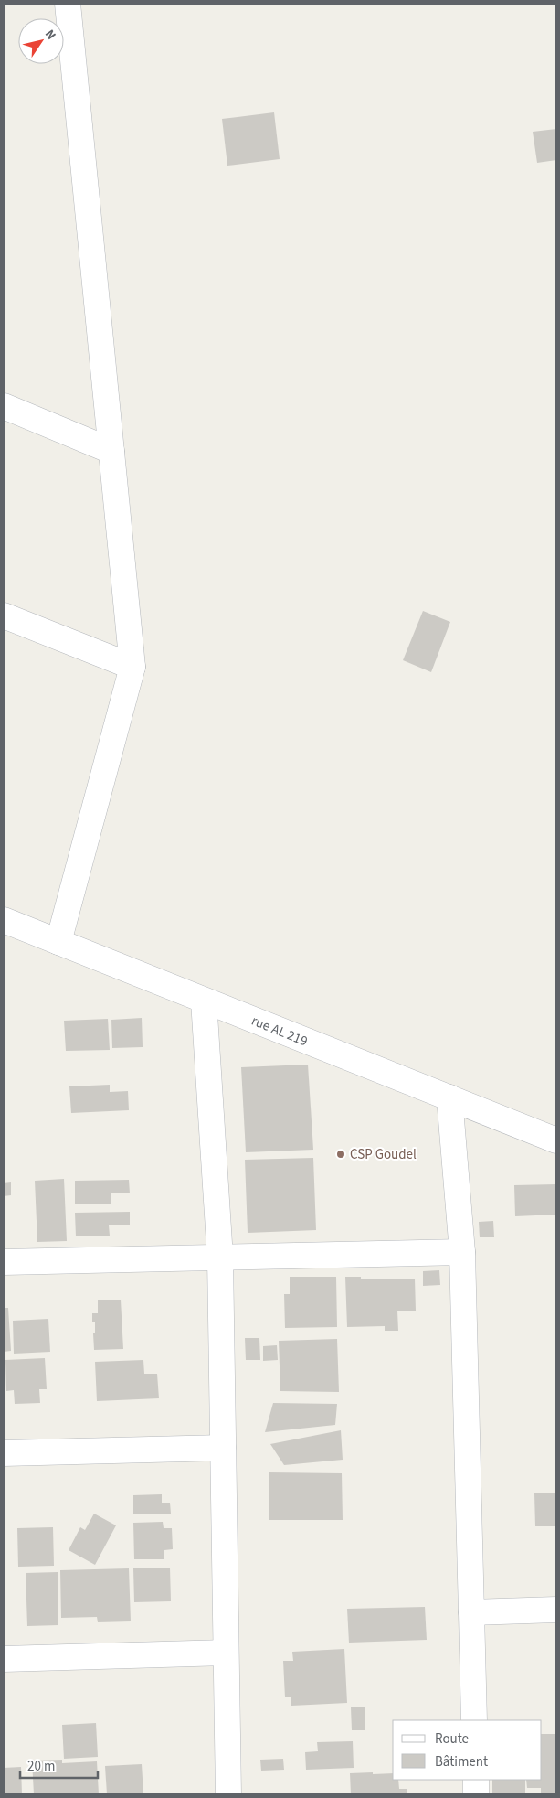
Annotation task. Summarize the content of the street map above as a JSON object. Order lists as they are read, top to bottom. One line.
{"streets":{"street":["rue AL 219"]},"places":["CSP Goudel"],"legend":["Route","Bâtiment"],"scale_bar":"20 m","north":"top right"}
